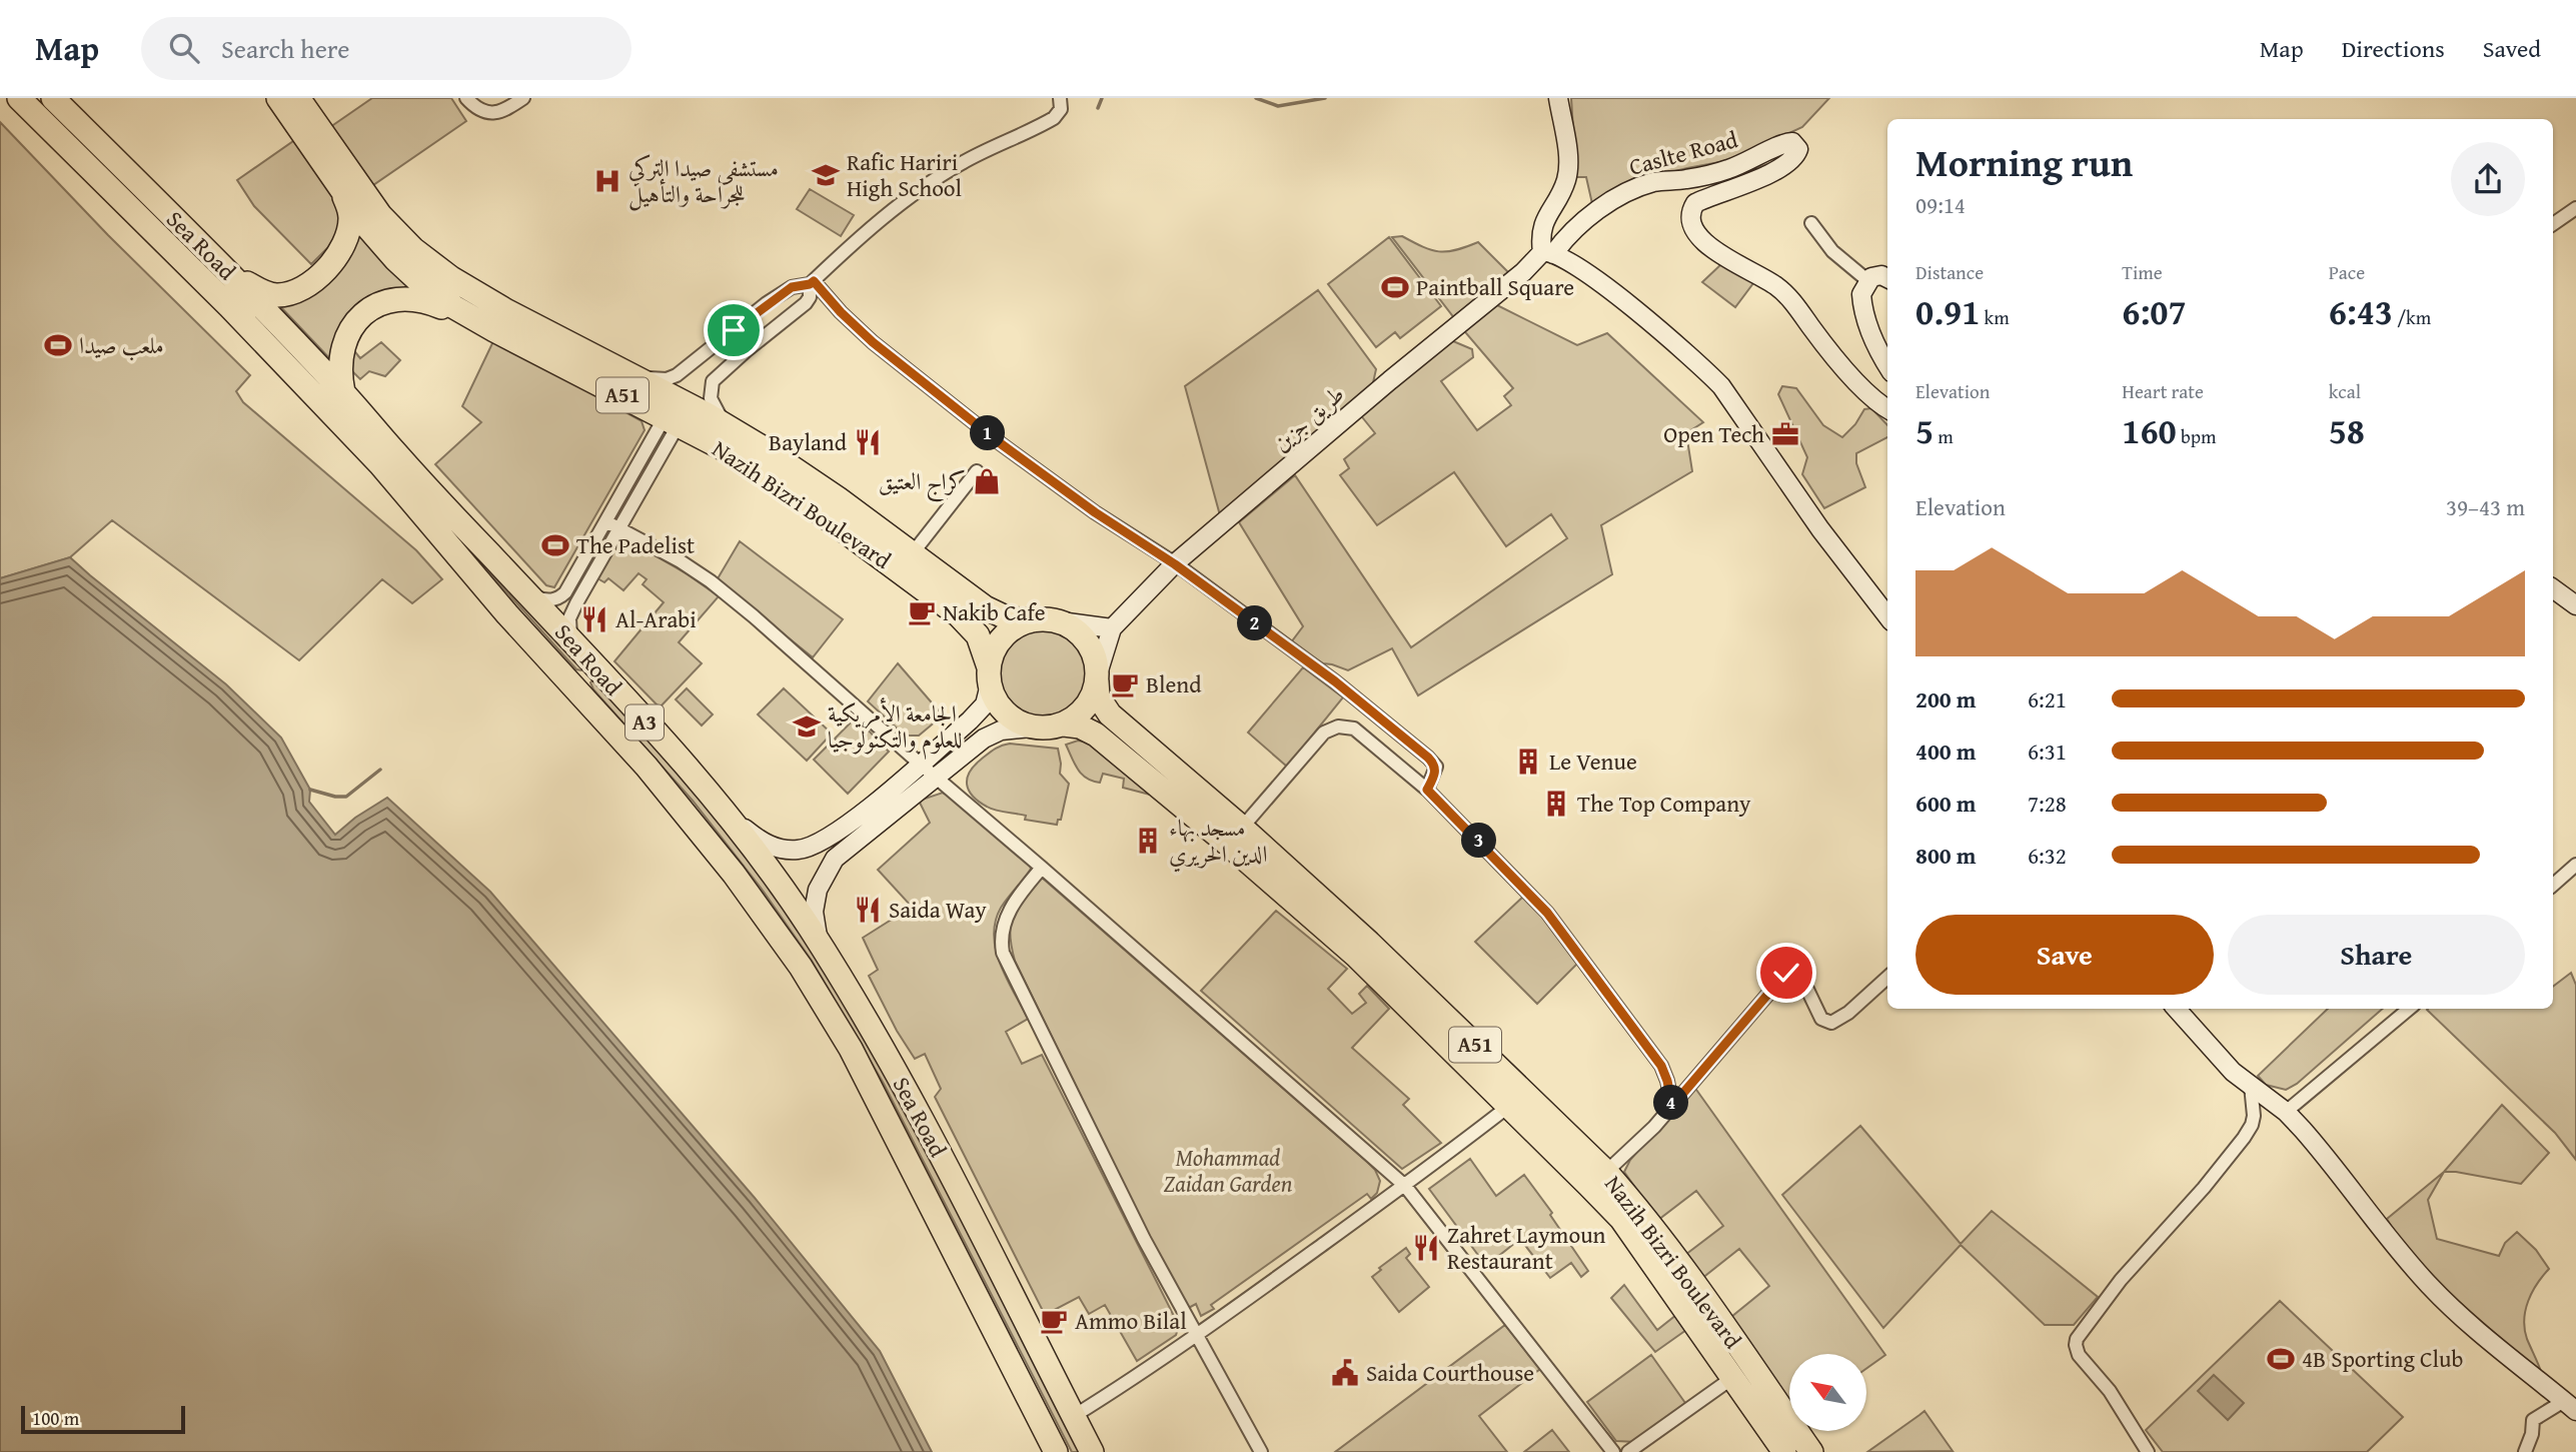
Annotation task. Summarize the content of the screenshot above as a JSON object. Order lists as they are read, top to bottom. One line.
{"streets":{"highway":["Sea Road","A51","Nazih Bizri Boulevard","A3"],"main road":["Caslte Road","طريق جزين"]},"crossings":[["Caslte Road","طريق جزين"],["A51","طريق جزين"],["A51","Nazih Bizri Boulevard"],["طريق جزين","Nazih Bizri Boulevard"]],"parks":["Mohammad Zaidan Garden"],"places":{"school or university":["Rafic Hariri High School","الجامعة الأمريكية للعلوم والتكنولوجيا"],"hospital":["مستشفى صيدا التركي للجراحة والتأهيل"],"sports":["Paintball Square","ملعب صيدا","The Padelist","4B Sporting Club"],"office":["Open Tech"],"restaurant":["Bayland","Al-Arabi","Saida Way","Zahret Laymoun Restaurant"],"shop":["كراج العتيق"],"cafe":["Nakib Cafe","Blend","Ammo Bilal"],"building":["Le Venue","The Top Company","مسجد بهاء الدين الحريري"],"public building":["Saida Courthouse"]},"scale_bar":"100 m","north":"top left","page":{"header":"Map","search":"Search here","nav":["Map","Directions","Saved"],"heading":["Morning run","09:14"],"stats":[["Distance","0.91 km"],["Time","6:07"],["Pace","6:43 /km"],["Elevation","5 m"],["Heart rate","160 bpm"],["kcal","58"]],"pins":["1","2","3","4"],"chart":["Elevation","39–43 m"],"list":[{"name":"200 m","note":"6:21"},{"name":"400 m","note":"6:31"},{"name":"600 m","note":"7:28"},{"name":"800 m","note":"6:32"}],"buttons":["Save","Share"],"scale":"100 m"}}
